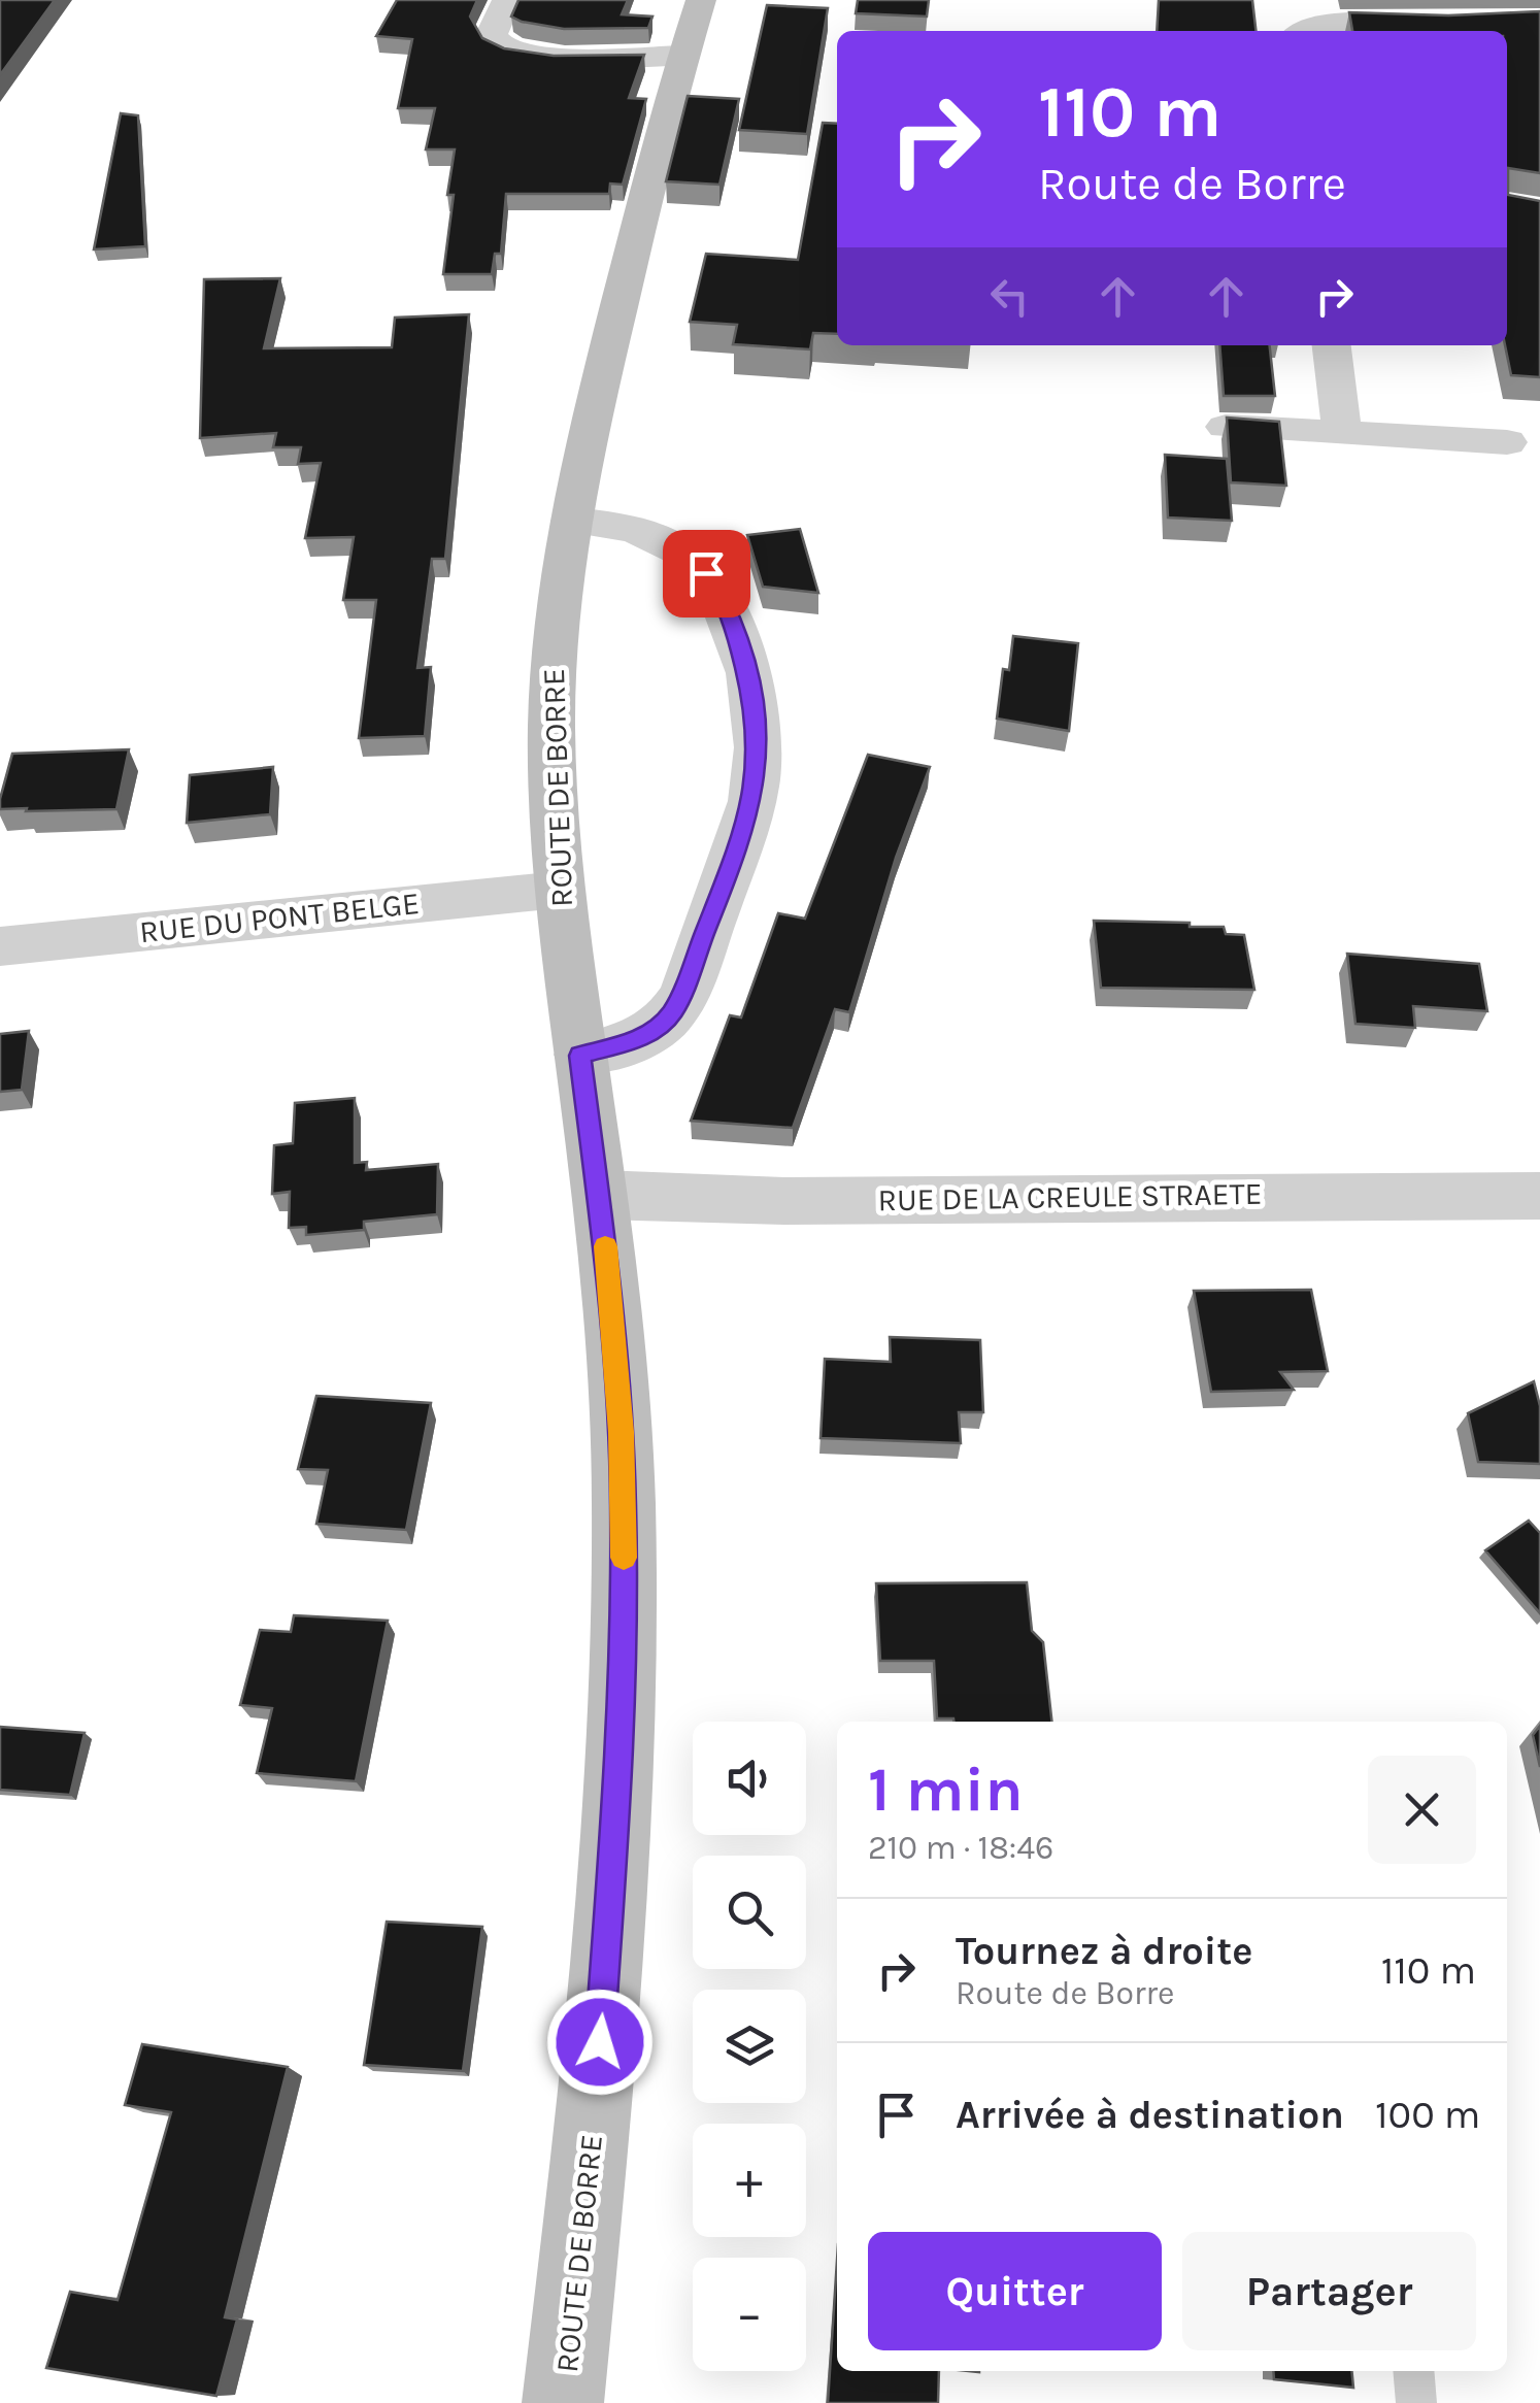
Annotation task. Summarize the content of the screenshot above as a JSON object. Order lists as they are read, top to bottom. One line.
{"streets":{"main road":["ROUTE DE BORRE"],"street":["RUE DU PONT BELGE","RUE DE LA CREULE STRAETE"]},"crossings":[["ROUTE DE BORRE","RUE DU PONT BELGE"],["ROUTE DE BORRE","RUE DE LA CREULE STRAETE"]],"page":{"turn":["110 m","Route de Borre"],"map_buttons":["+","−"],"heading":["1 min","210 m · 18:46"],"list":[{"name":"Tournez à droite","note":"Route de Borre","value":"110 m"},{"name":"Arrivée à destination","value":"100 m"}],"buttons":["Quitter","Partager"]}}
